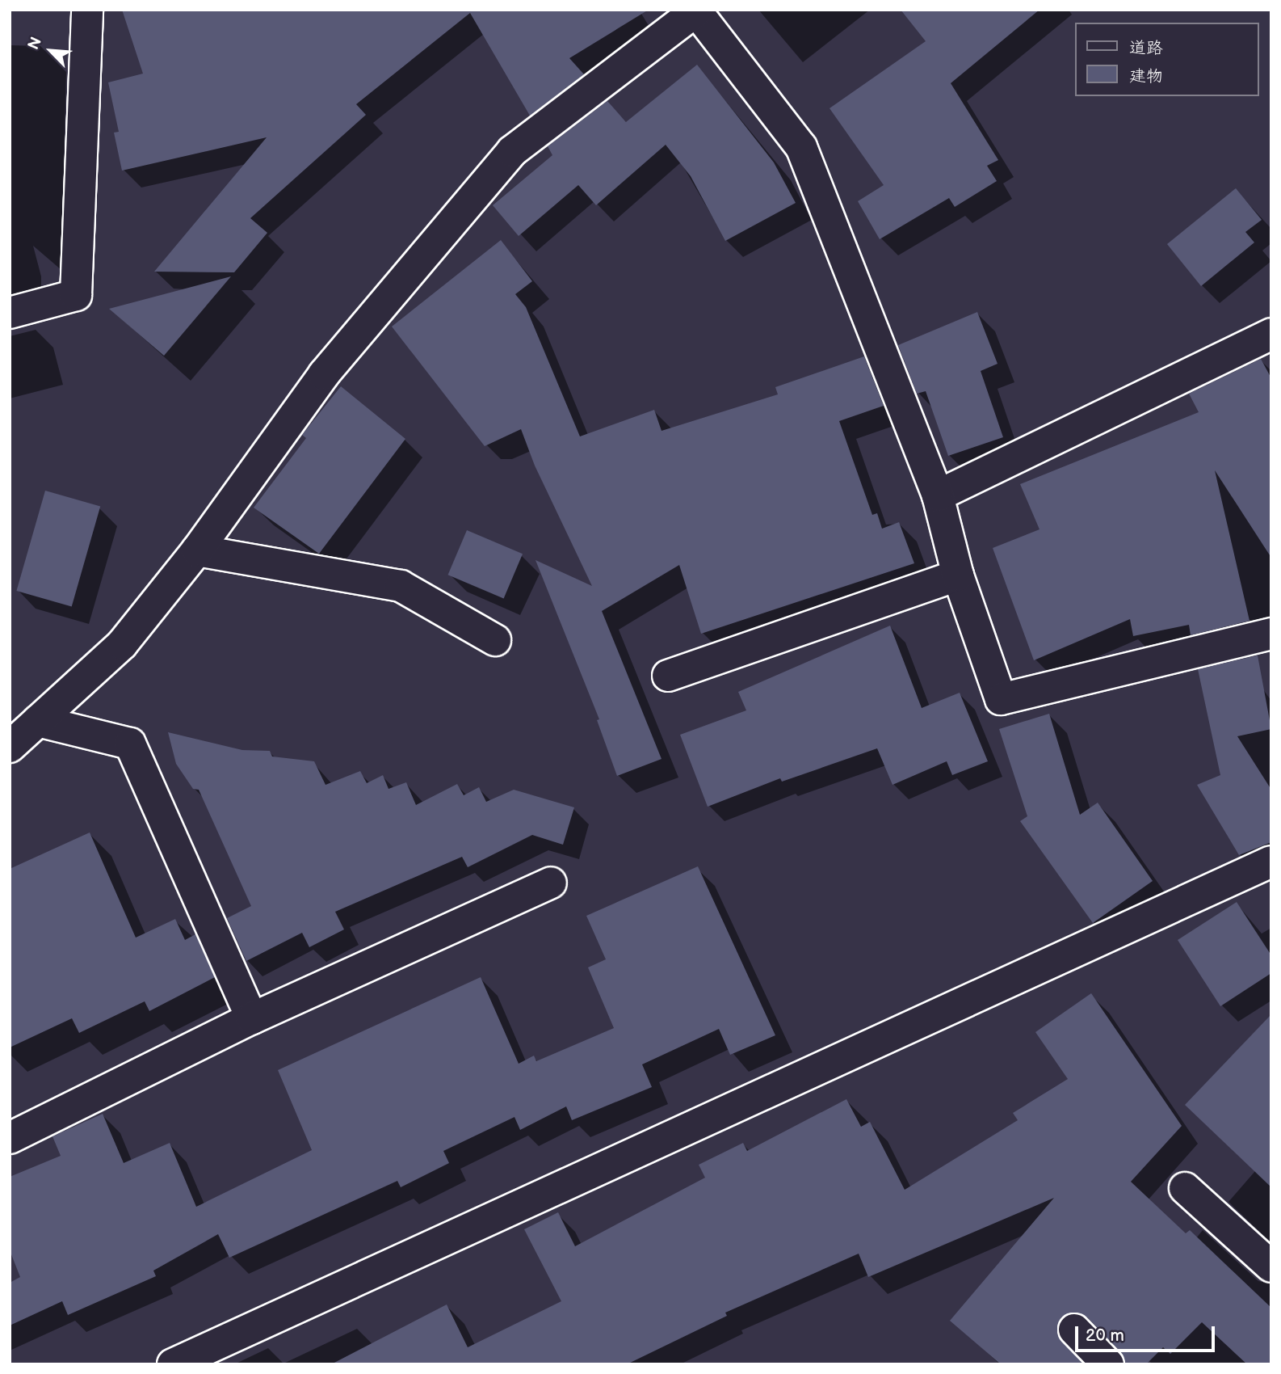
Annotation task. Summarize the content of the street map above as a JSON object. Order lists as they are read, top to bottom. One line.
{"legend":["道路","建物"],"scale_bar":"20 m","north":"top left"}
